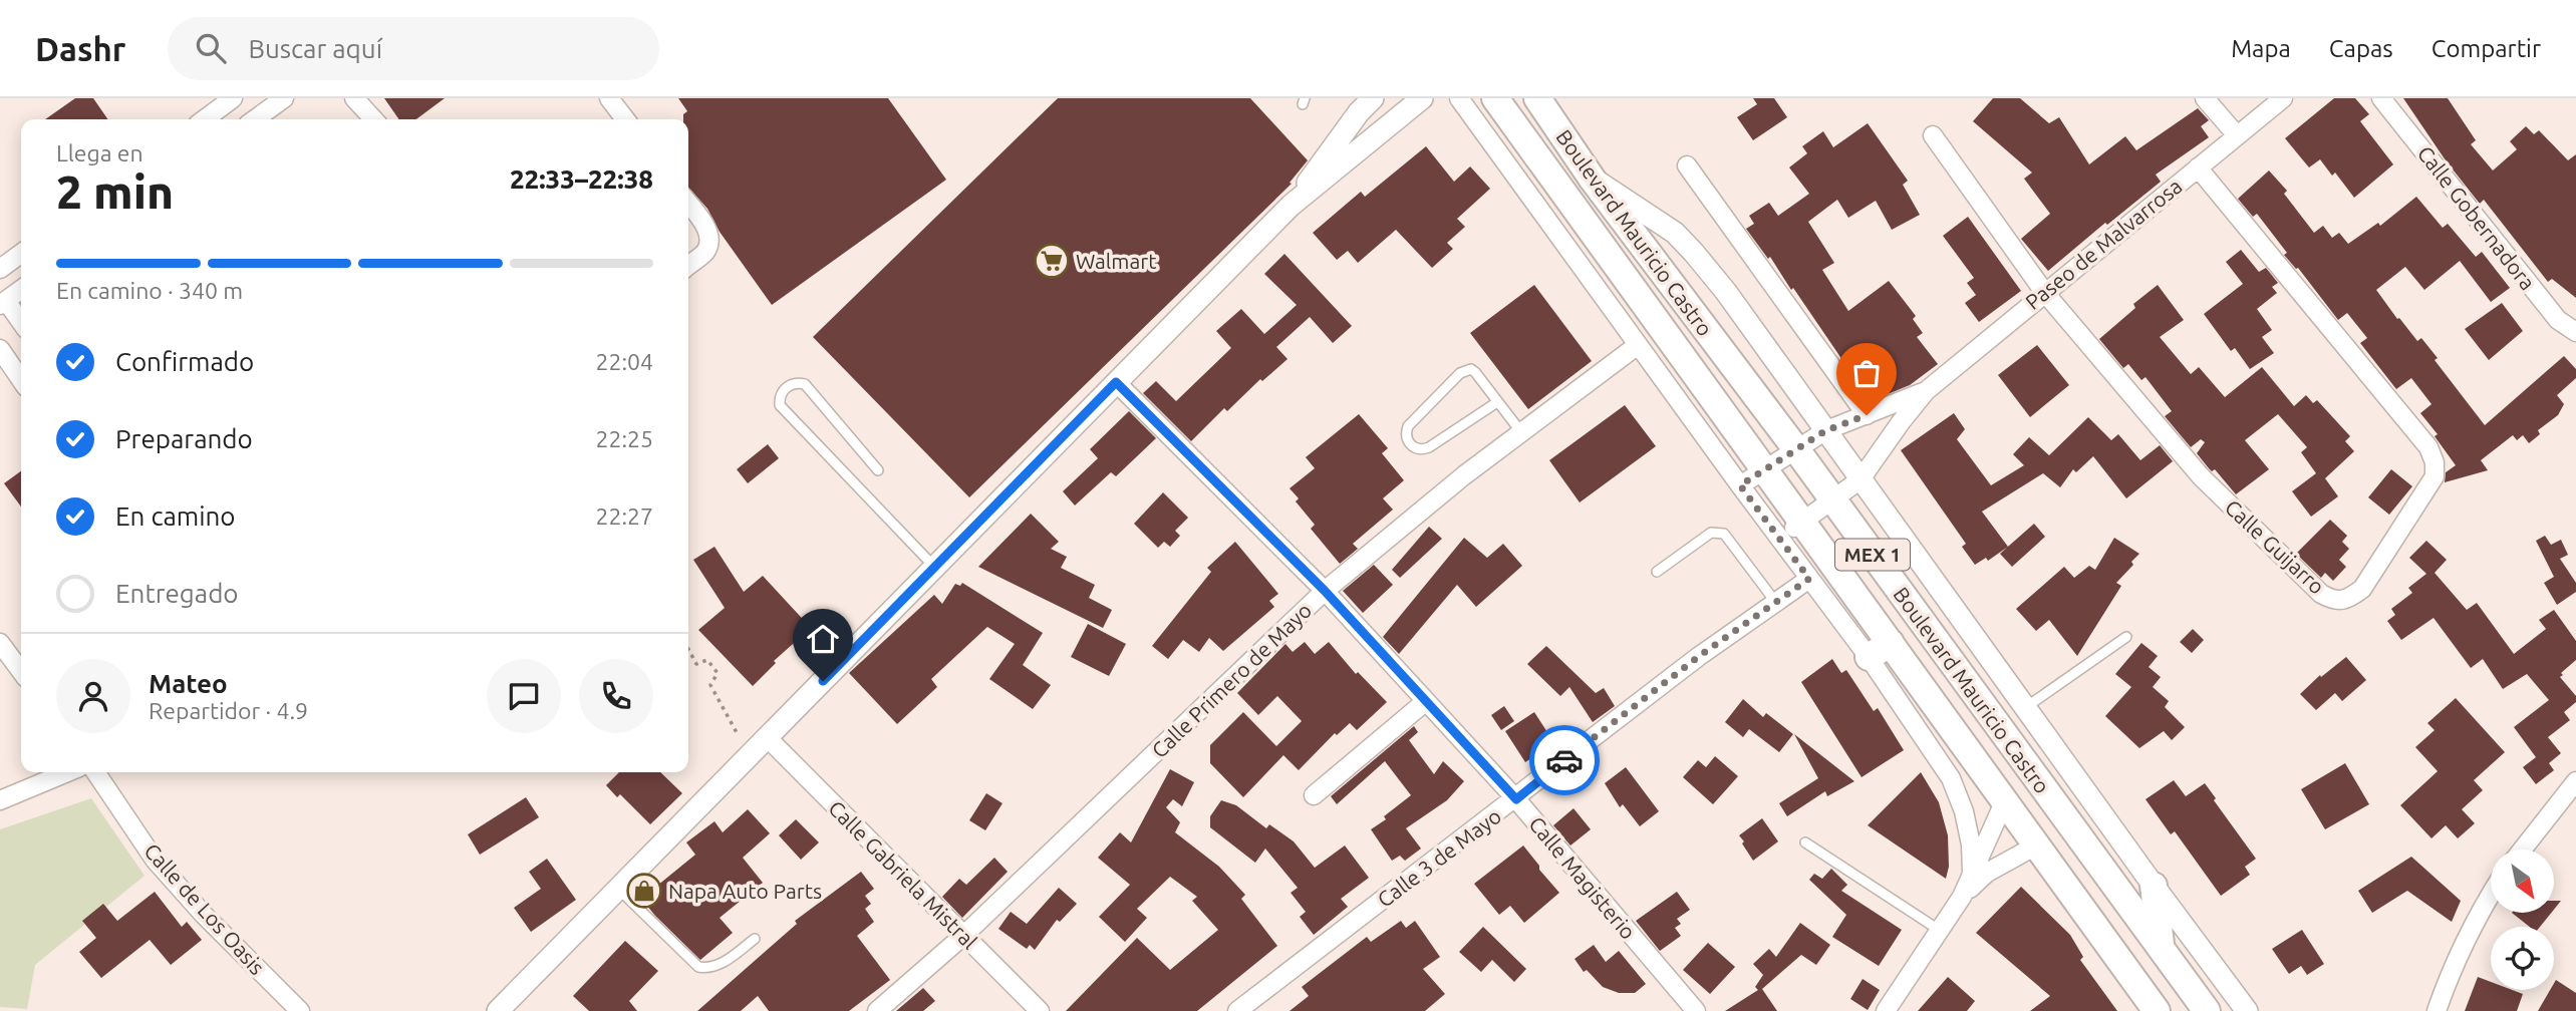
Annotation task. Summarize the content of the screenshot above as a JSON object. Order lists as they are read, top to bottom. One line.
{"streets":{"main road":["Boulevard Mauricio Castro","MEX 1"],"street":["Calle Gobernadora","Paseo de Malvarrosa","Calle Guijarro","Calle Primero de Mayo","Calle 3 de Mayo","Calle Gabriela Mistral","Calle Magisterio","Calle de Los Oasis"]},"crossings":[["Boulevard Mauricio Castro","Paseo de Malvarrosa"],["Paseo de Malvarrosa","Calle Guijarro"],["Calle Primero de Mayo","Calle Gabriela Mistral"],["Calle Primero de Mayo","Calle Magisterio"],["Calle 3 de Mayo","Calle Magisterio"]],"places":{"supermarket":["Walmart"],"shop":["Napa Auto Parts"]},"north":"bottom right","page":{"header":"Dashr","search":"Buscar aquí","nav":["Mapa","Capas","Compartir"],"heading":["2 min","Llega en","22:33–22:38"],"panel":["Mateo","Repartidor · 4.9"],"bar":"En camino · 340 m","list":[["Confirmado","22:04"],["Preparando","22:25"],["En camino","22:27"],"Entregado"]}}
